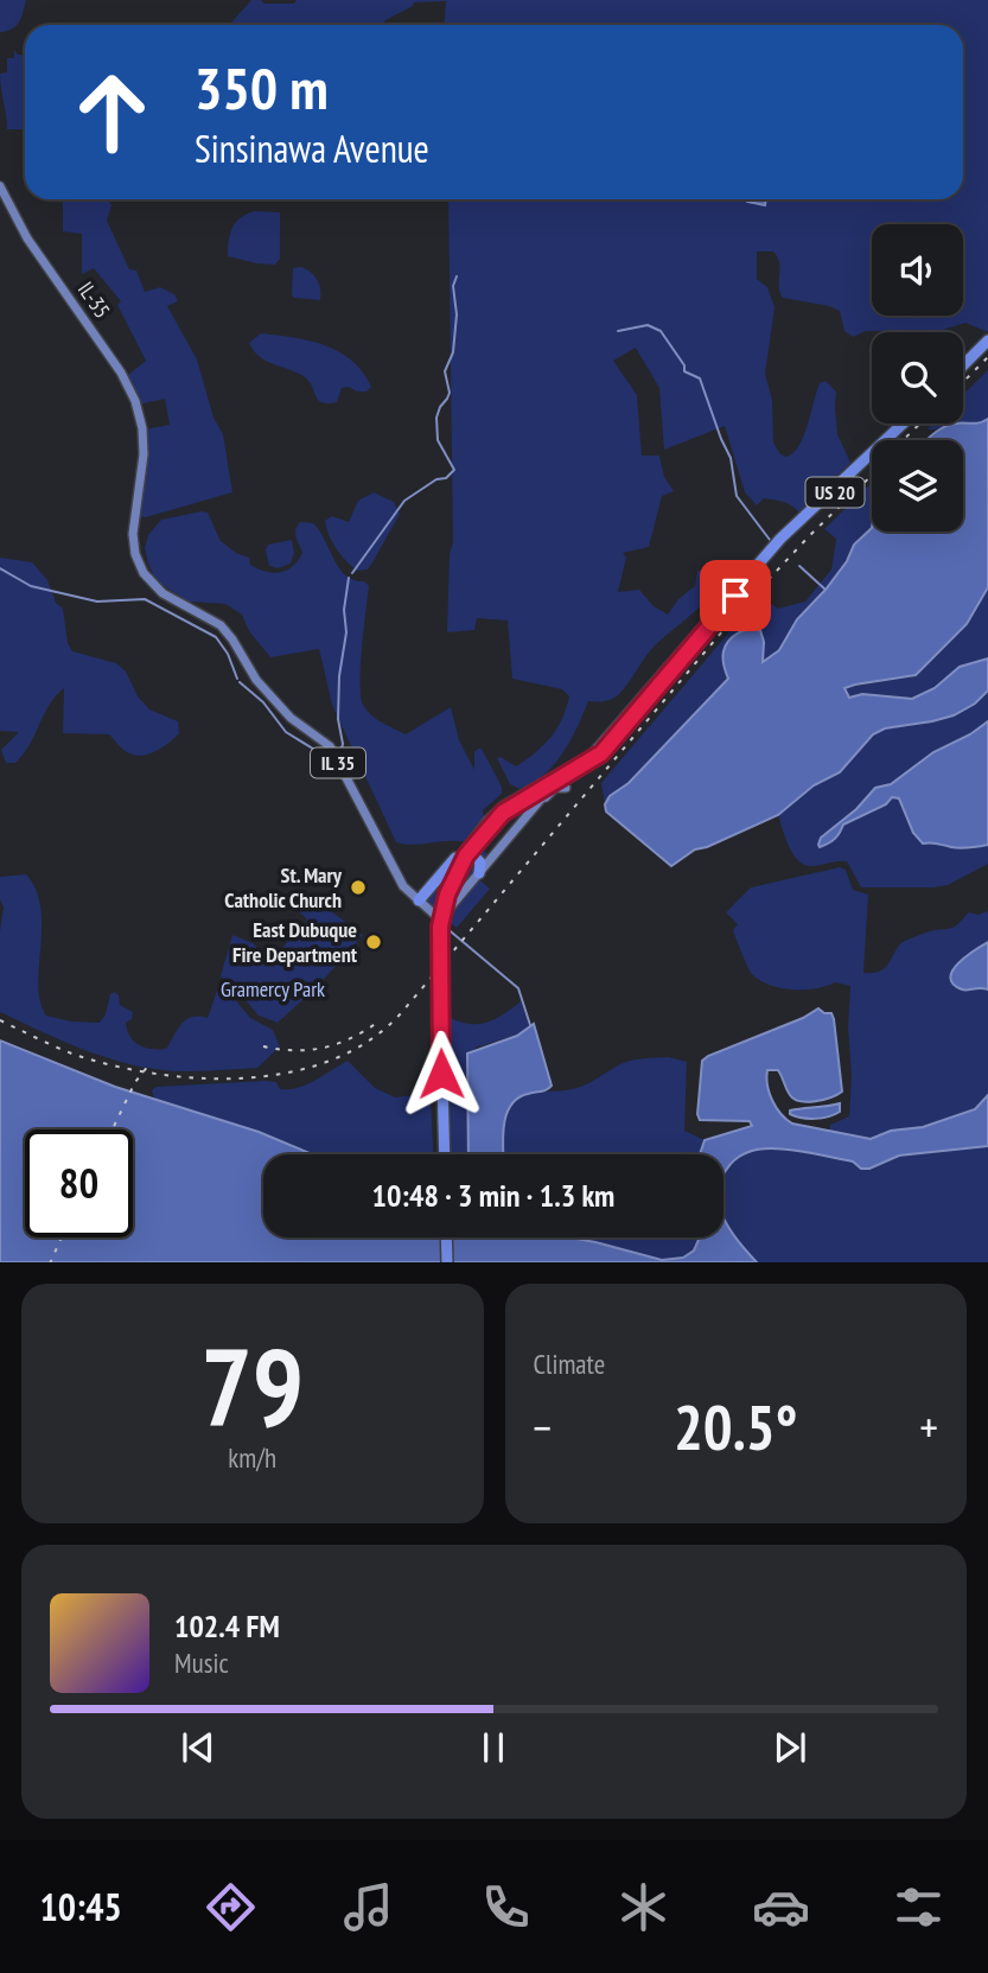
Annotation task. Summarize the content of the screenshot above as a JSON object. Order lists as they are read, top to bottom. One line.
{"streets":{"highway":["US 20"],"main road":["IL-35","IL 35"]},"crossings":[["IL-35","IL 35"],["US 20","IL 35"]],"parks":["Gramercy Park"],"places":["St. Mary Catholic Church","East Dubuque Fire Department"],"page":{"turn":["350 m","Sinsinawa Avenue"],"limit":"80","trip":"10:48 · 3 min · 1.3 km","tile":[["79","km/h"],"Climate"],"heat":["−","20.5°","+"],"song":["102.4 FM","Music"],"tabs":"10:45"}}
